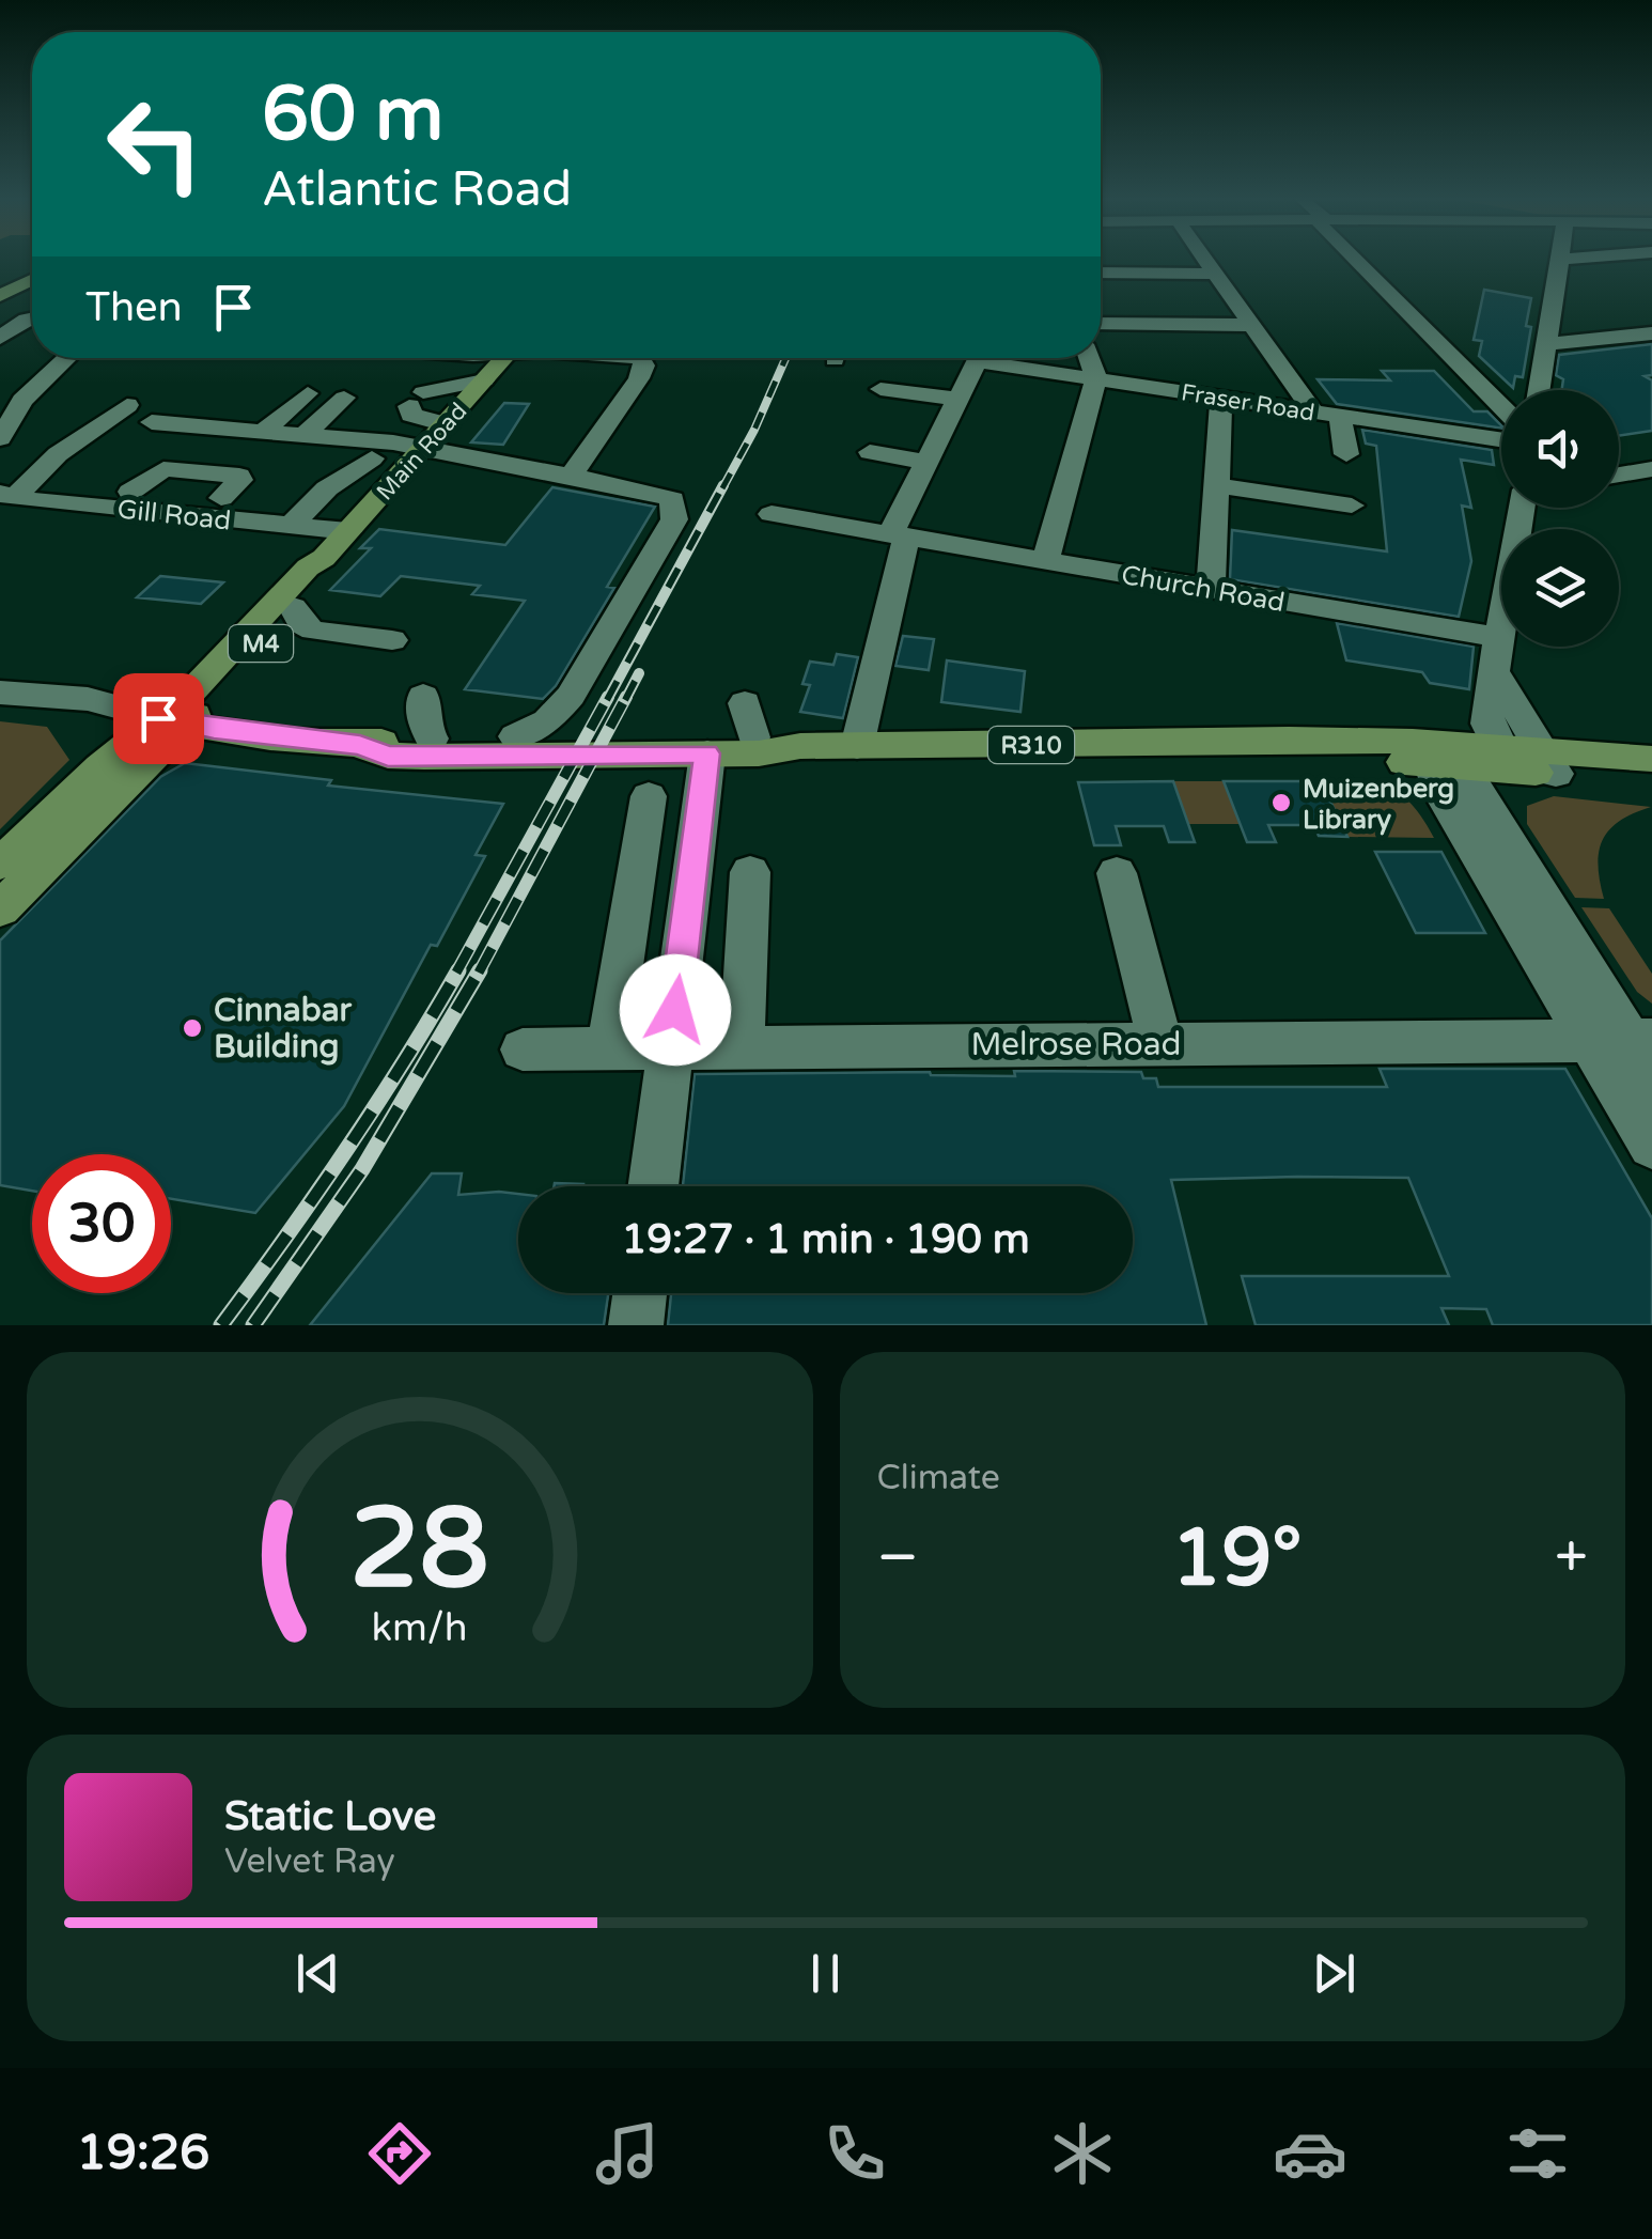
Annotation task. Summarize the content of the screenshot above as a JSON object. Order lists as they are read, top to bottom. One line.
{"streets":{"main road":["Main Road","M4","R310"],"street":["Fraser Road","Gill Road","Church Road","Melrose Road"]},"crossings":[["Main Road","Gill Road"],["Main Road","R310"]],"places":["Muizenberg Library","Cinnabar Building"],"page":{"turn":["60 m","Atlantic Road"],"then":"Then","limit":"30","trip":"19:27 · 1 min · 190 m","tile":"Climate","heat":["−","19°","+"],"song":["Static Love","Velvet Ray"],"tabs":"19:26","gauge":["28","km/h"]}}
